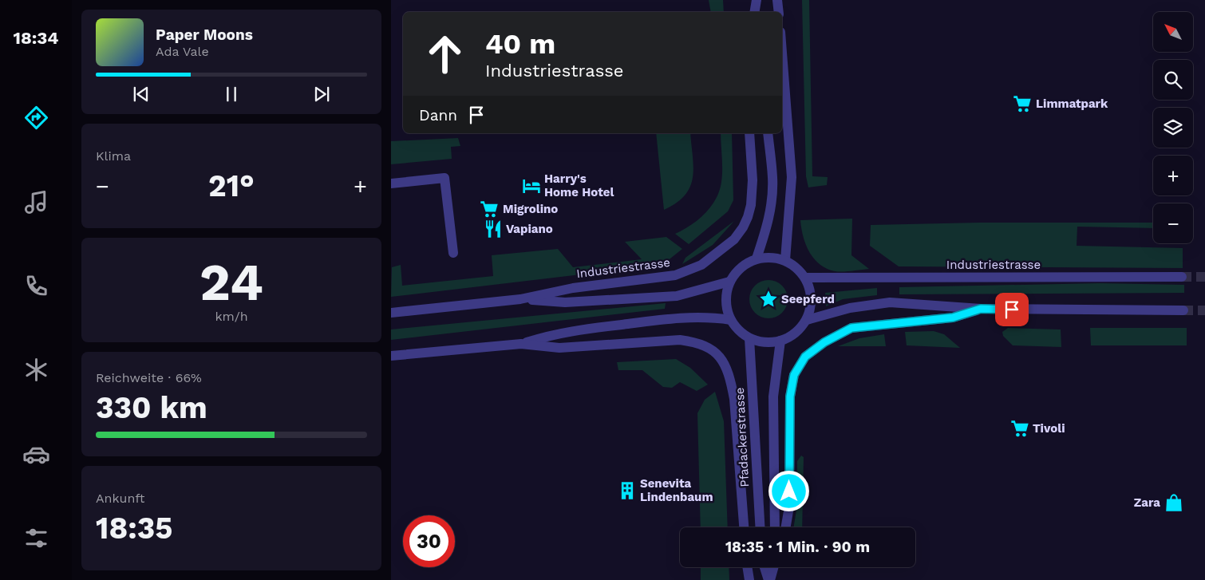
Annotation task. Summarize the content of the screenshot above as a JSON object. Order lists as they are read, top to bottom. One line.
{"streets":{"street":["Industriestrasse","Pfadackerstrasse"]},"crossings":[["Industriestrasse","Pfadackerstrasse"]],"places":{"supermarket":["Limmatpark","Migrolino","Tivoli"],"hotel":["Harry's Home Hotel"],"restaurant":["Vapiano"],"place":["Seepferd"],"building":["Senevita Lindenbaum"],"shop":["Zara"]},"north":"top left","page":{"tabs":"18:34","map_buttons":["+","−"],"turn":["40 m","Industriestrasse"],"song":["Paper Moons","Ada Vale"],"then":"Dann","tile":["Klima",["24","km/h"],["Reichweite · 66%","330 km"],["Ankunft","18:35"]],"heat":["−","21°","+"],"limit":"30","trip":"18:35 · 1 Min. · 90 m"}}
